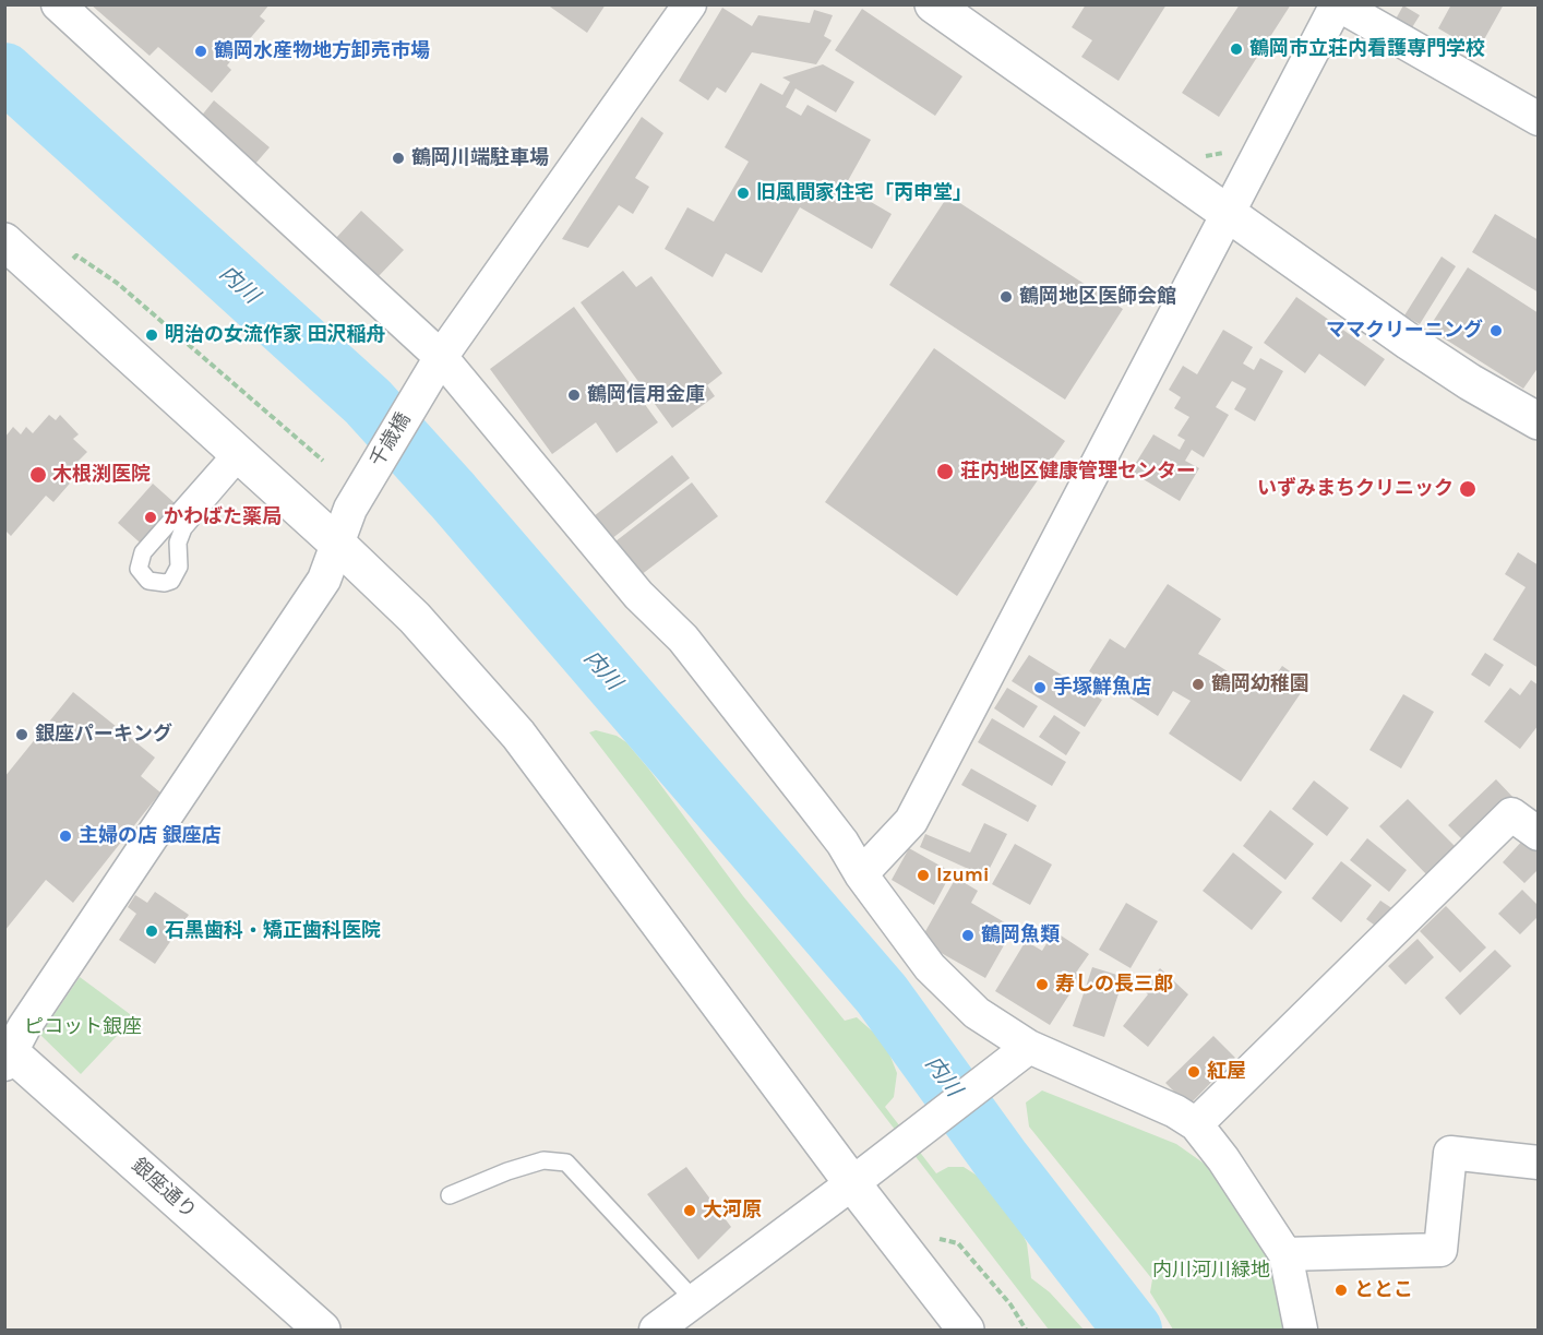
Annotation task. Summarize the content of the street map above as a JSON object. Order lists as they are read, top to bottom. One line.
{"streets":{"street":["千歳橋","銀座通り"]},"crossings":[["千歳橋","銀座通り"]],"water":["内川"],"parks":["ピコット銀座","内川河川緑地"],"places":["鶴岡市立荘内看護専門学校","鶴岡水産物地方卸売市場","鶴岡川端駐車場","旧風間家住宅「丙申堂」","鶴岡地区医師会館","ママクリーニング","明治の女流作家 田沢稲舟","鶴岡信用金庫","荘内地区健康管理センター","木根渕医院","いずみまちクリニック","かわばた薬局","鶴岡幼稚園","手塚鮮魚店","銀座パーキング","主婦の店 銀座店","Izumi","石黒歯科・矯正歯科医院","鶴岡魚類","寿しの長三郎","紅屋","大河原","ととこ"]}
